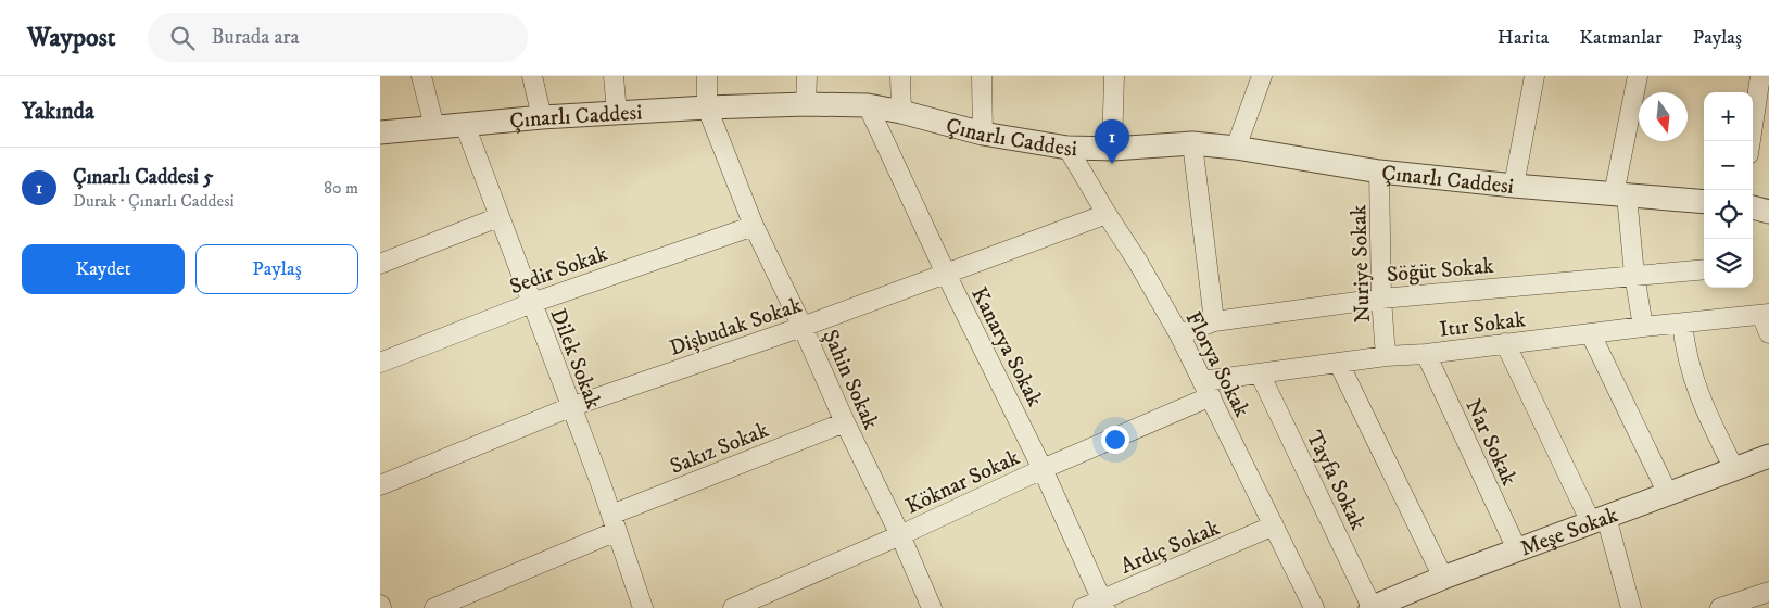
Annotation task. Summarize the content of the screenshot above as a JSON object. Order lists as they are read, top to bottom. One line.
{"streets":{"street":["Çınarlı Caddesi","Nuriye Sokak","Sedir Sokak","Söğüt Sokak","Itır Sokak","Dişbudak Sokak","Kanarya Sokak","Dilek Sokak","Florya Sokak","Şahin Sokak","Nar Sokak","Sakız Sokak","Tayfa Sokak","Köknar Sokak","Meşe Sokak","Ardıç Sokak"]},"crossings":[["Çınarlı Caddesi","Nuriye Sokak"],["Çınarlı Caddesi","Kanarya Sokak"],["Çınarlı Caddesi","Dilek Sokak"],["Çınarlı Caddesi","Florya Sokak"],["Çınarlı Caddesi","Şahin Sokak"],["Nuriye Sokak","Söğüt Sokak"],["Nuriye Sokak","Itır Sokak"],["Sedir Sokak","Dilek Sokak"],["Sedir Sokak","Şahin Sokak"],["Söğüt Sokak","Florya Sokak"],["Itır Sokak","Florya Sokak"],["Itır Sokak","Nar Sokak"],["Itır Sokak","Tayfa Sokak"],["Itır Sokak","Köknar Sokak"],["Dişbudak Sokak","Kanarya Sokak"],["Dişbudak Sokak","Dilek Sokak"],["Dişbudak Sokak","Florya Sokak"],["Dişbudak Sokak","Şahin Sokak"],["Kanarya Sokak","Köknar Sokak"],["Kanarya Sokak","Ardıç Sokak"],["Dilek Sokak","Sakız Sokak"],["Florya Sokak","Köknar Sokak"],["Florya Sokak","Ardıç Sokak"],["Şahin Sokak","Sakız Sokak"],["Şahin Sokak","Köknar Sokak"],["Nar Sokak","Meşe Sokak"],["Tayfa Sokak","Meşe Sokak"]],"north":"bottom","page":{"header":"Waypost","search":"Burada ara","nav":["Harita","Katmanlar","Paylaş"],"heading":"Yakında","map_buttons":["+","−"],"pins":"1","list":[{"mark":"1","name":"Çınarlı Caddesi 5","note":"Durak · Çınarlı Caddesi","value":"80 m"}],"buttons":["Kaydet","Paylaş"]}}
